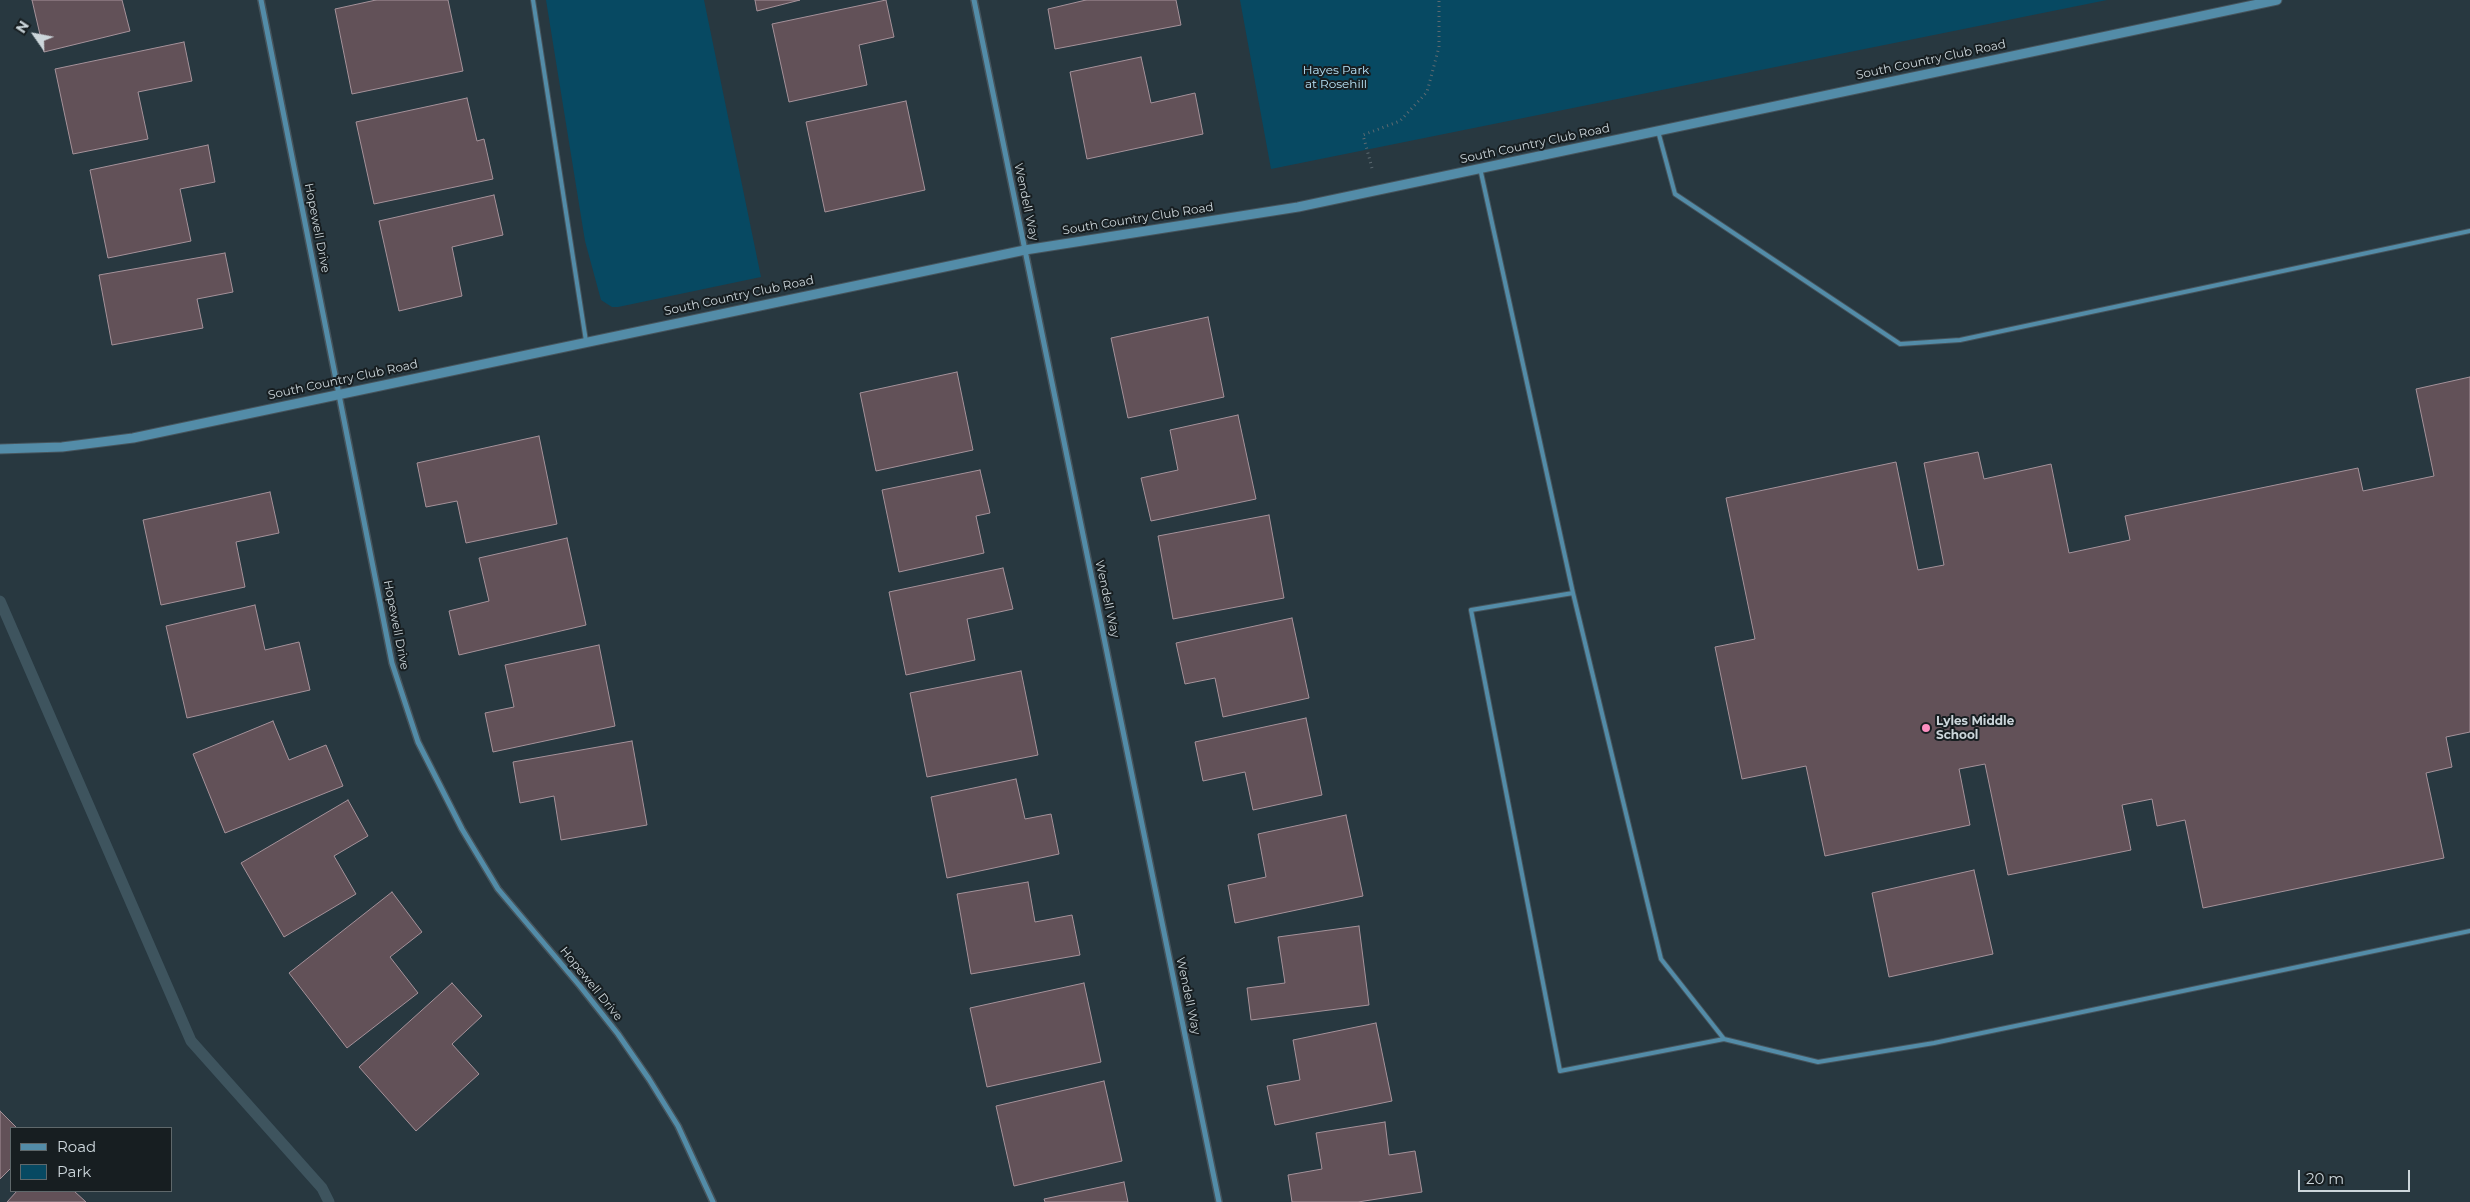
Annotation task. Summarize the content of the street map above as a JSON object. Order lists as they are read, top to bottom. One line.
{"streets":{"street":["South Country Club Road","Wendell Way","Hopewell Drive"]},"crossings":[["South Country Club Road","Wendell Way"],["South Country Club Road","Hopewell Drive"]],"parks":["Hayes Park at Rosehill"],"places":["Lyles Middle School"],"legend":["Road","Park"],"scale_bar":"20 m","north":"top left"}
